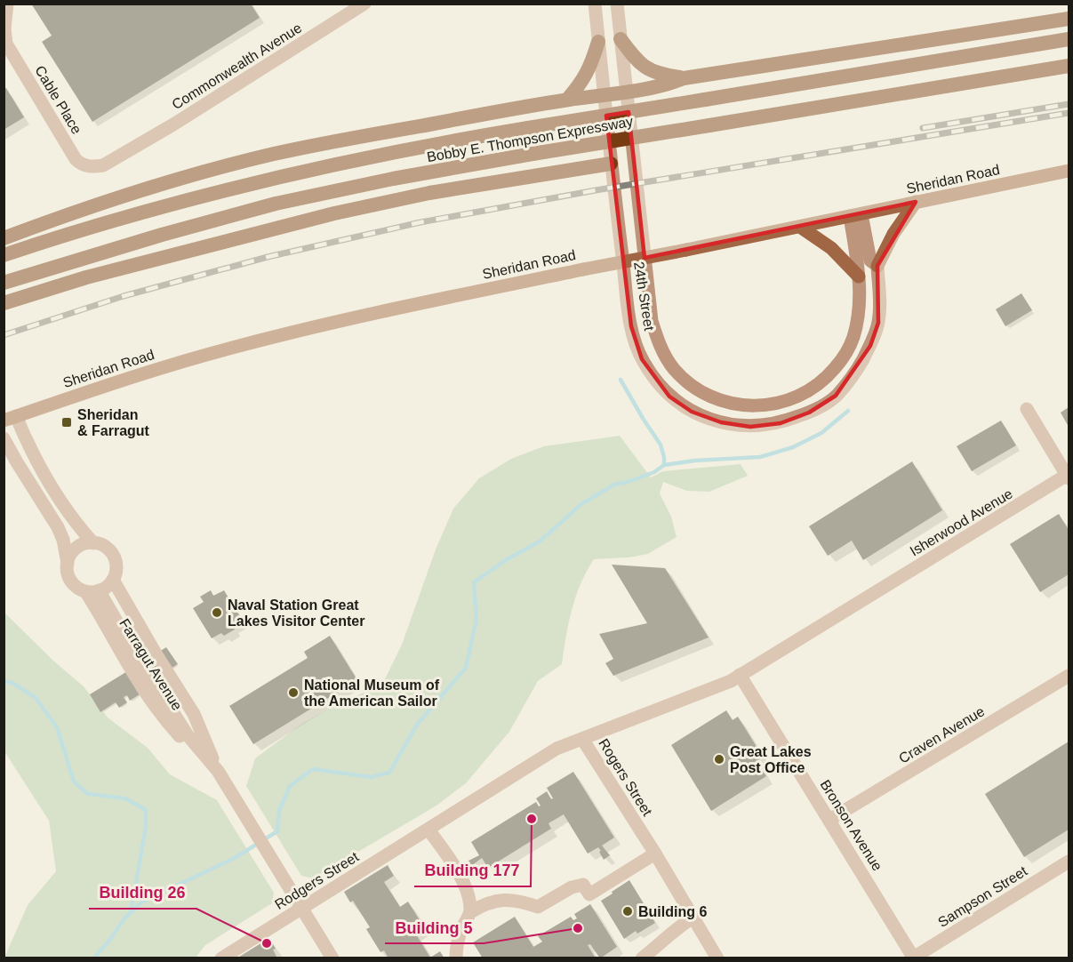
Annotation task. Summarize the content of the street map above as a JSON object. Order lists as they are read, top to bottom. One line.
{"streets":{"highway":["Bobby E. Thompson Expressway"],"main road":["Sheridan Road"],"street":["Commonwealth Avenue","Cable Place","24th Street","Isherwood Avenue","Farragut Avenue","Craven Avenue","Rogers Street","Bronson Avenue","Rodgers Street","Sampson Street"]},"crossings":[["Commonwealth Avenue","Cable Place"],["Sheridan Road","24th Street"],["Isherwood Avenue","Bronson Avenue"],["Farragut Avenue","Rodgers Street"],["Craven Avenue","Bronson Avenue"],["Rogers Street","Rodgers Street"],["Bronson Avenue","Sampson Street"]],"places":{"transit":["Sheridan & Farragut"],"other":["Naval Station Great Lakes Visitor Center","National Museum of the American Sailor","Great Lakes Post Office","Building 177","Building 6","Building 5","Building 26"]}}
